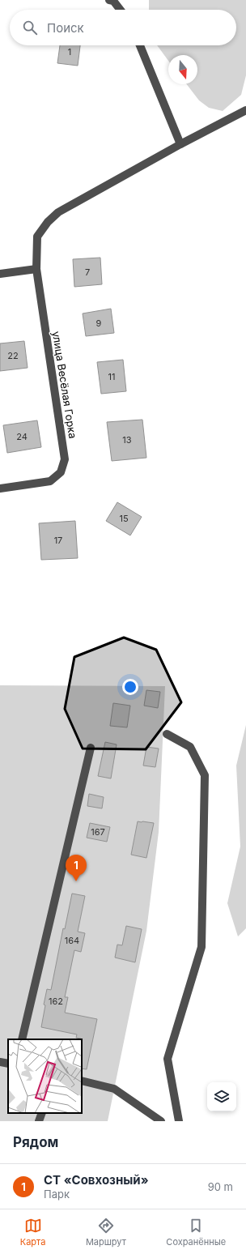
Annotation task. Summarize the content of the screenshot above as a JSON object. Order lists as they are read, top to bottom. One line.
{"streets":{"street":["улица Весёлая Горка"]},"house_numbers":["1","7","9","22","11","24","13","15","17","167","164","162"],"north":"bottom","page":{"search":"Поиск","pins":"1","heading":"Рядом","list":[{"mark":"1","name":"СТ «Совхозный»","note":"Парк","value":"90 m"}],"nav":["Карта","Маршрут","Сохранённые"]}}
